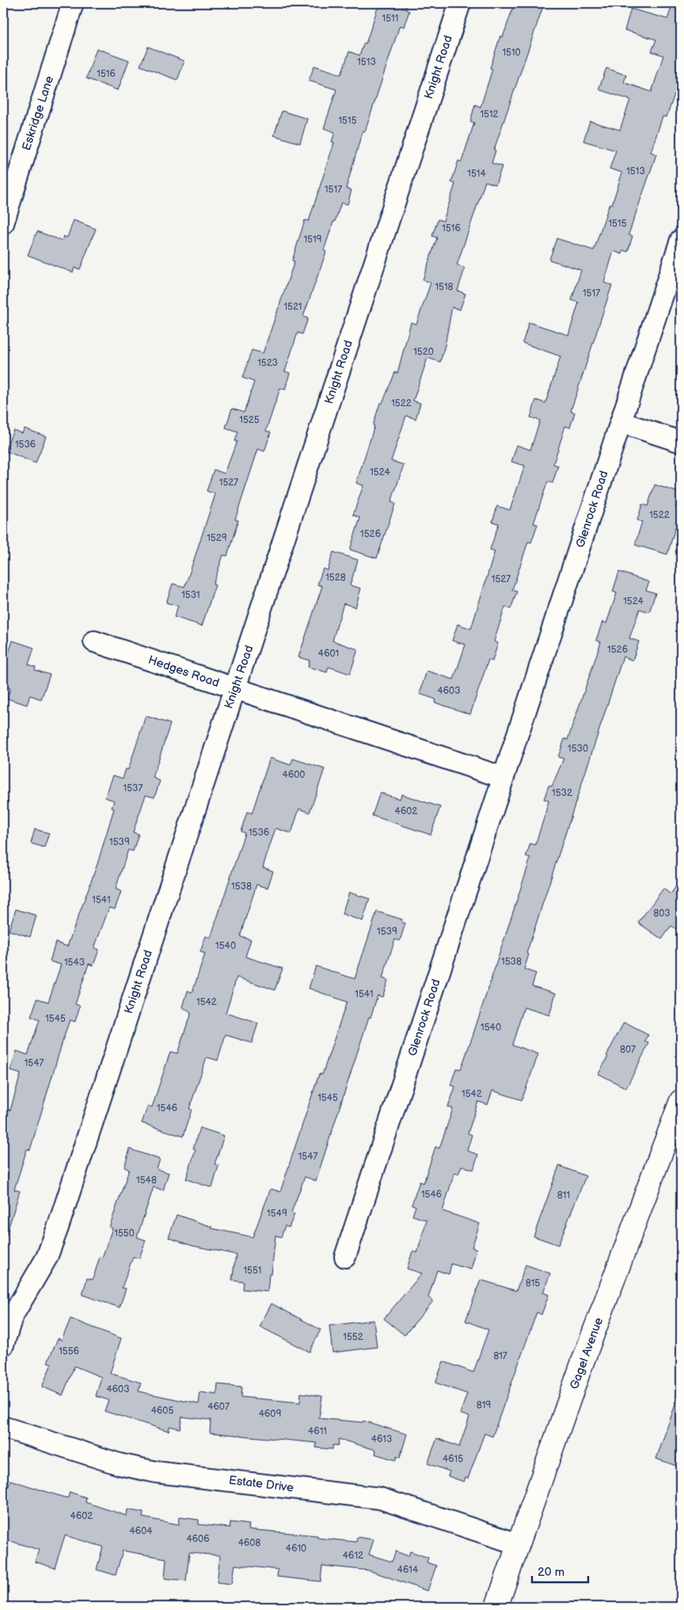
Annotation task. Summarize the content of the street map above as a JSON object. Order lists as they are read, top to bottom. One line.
{"streets":{"street":["Knight Road","Eskridge Lane","Glenrock Road","Hedges Road","Gagel Avenue","Estate Drive"]},"crossings":[["Knight Road","Hedges Road"],["Glenrock Road","Hedges Road"],["Gagel Avenue","Estate Drive"]],"house_numbers":["1511","1510","1513","1516","1512","1515","1513","1514","1517","1515","1516","1519","1518","1517","1521","1520","1523","1522","1525","1536","1524","1527","1522","1526","1529","1528","1527","1531","1524","1526","4601","4603","1530","4600","1537","1532","4602","1536","1539","1538","1541","803","1539","1540","1538","1543","1541","1542","1545","1540","807","1547","1542","1545","1546","1547","1548","1546","811","1549","1550","1551","815","1552","1556","817","4603","819","4607","4605","4609","4611","4613","4615","4602","4604","4606","4608","4610","4612","4614"],"scale_bar":"20 m"}
